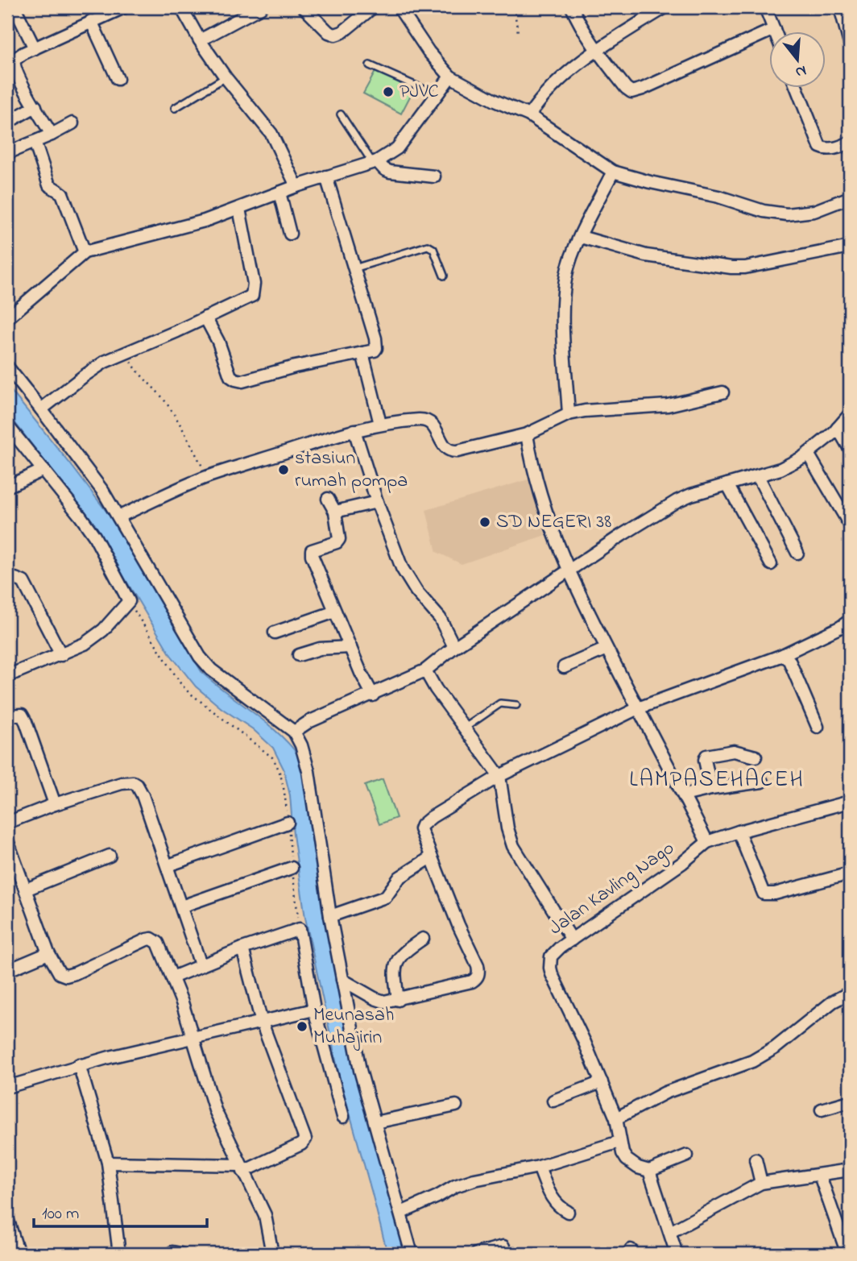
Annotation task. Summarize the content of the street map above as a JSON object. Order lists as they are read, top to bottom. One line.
{"streets":{"street":["Jalan Kavling Nago"]},"districts":["LAMPASEHACEH"],"places":["PJVC","stasiun rumah pompa","SD NEGERI 38","Meunasah Muhajirin"],"scale_bar":"100 m","north":"bottom"}
